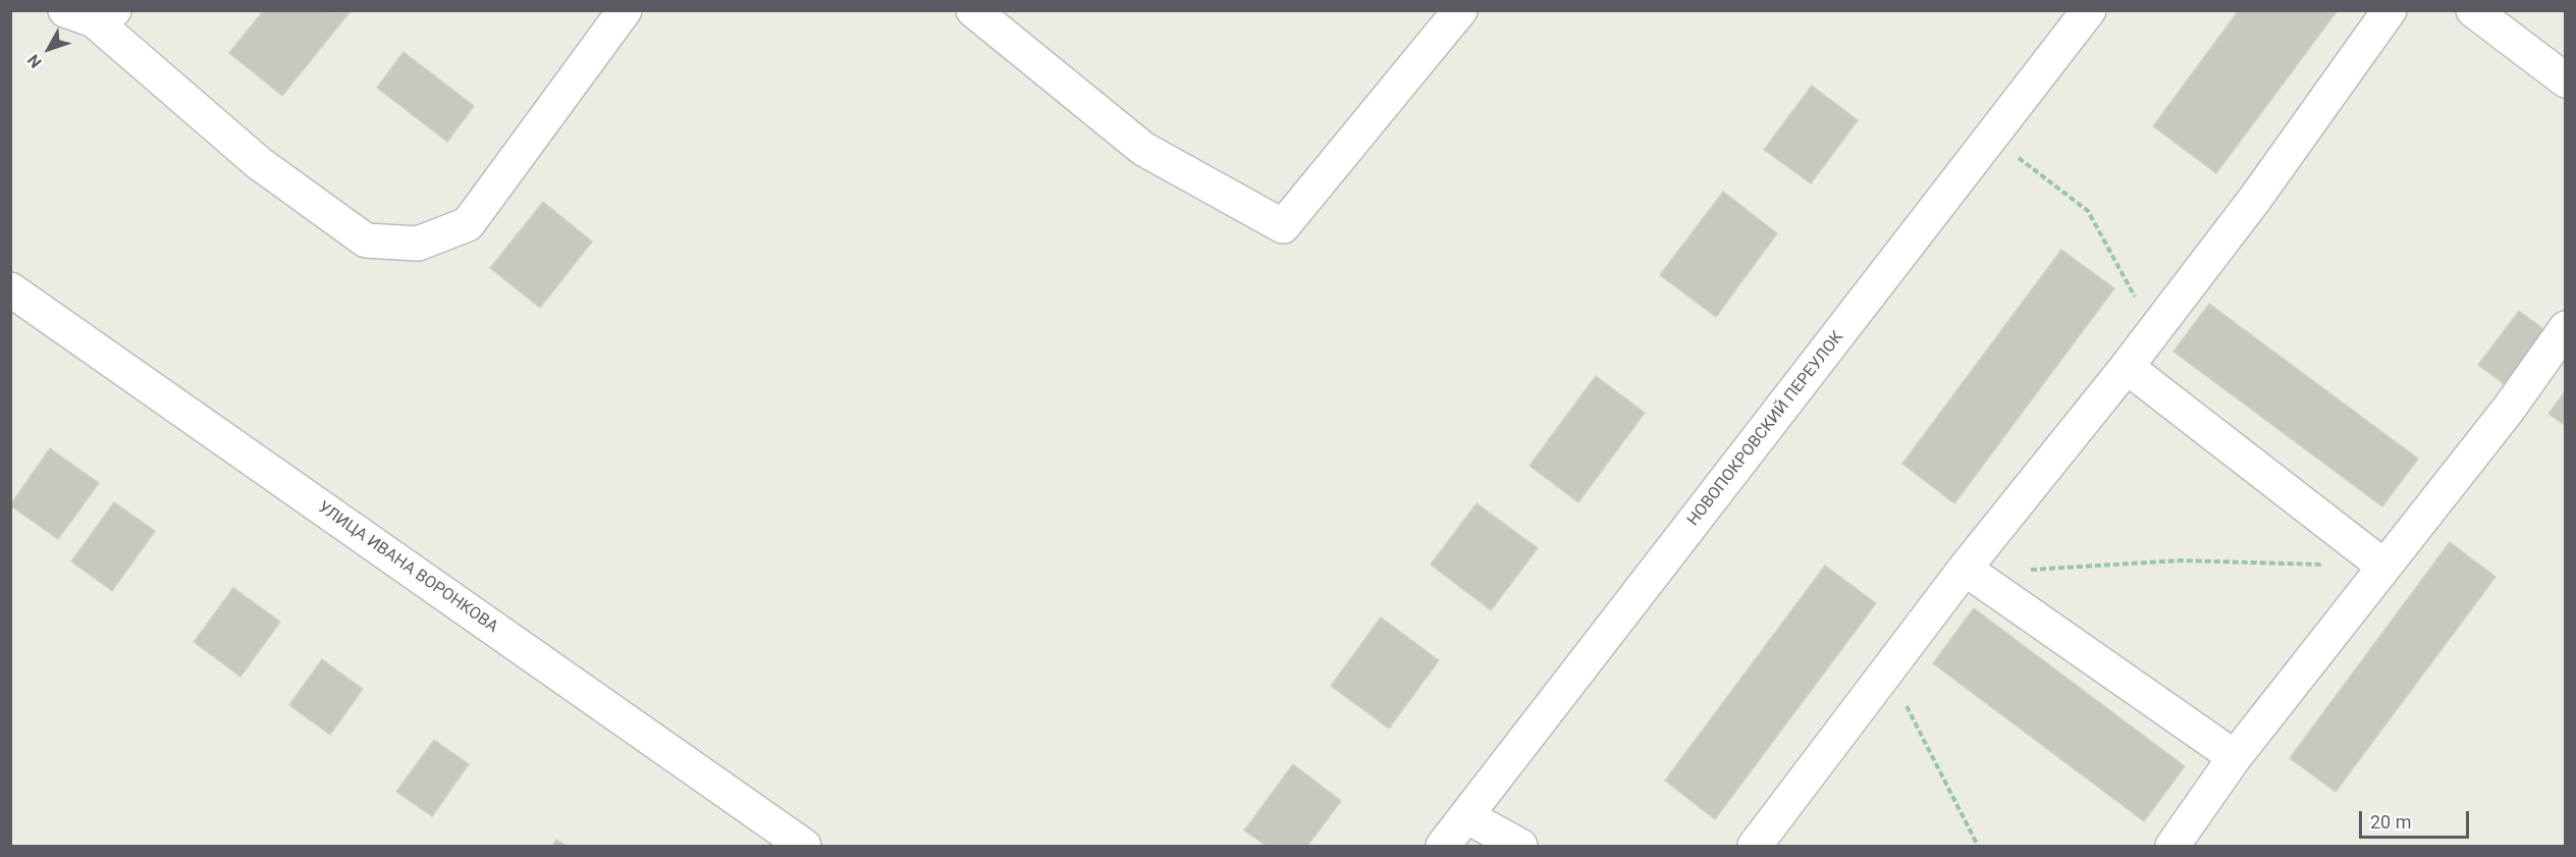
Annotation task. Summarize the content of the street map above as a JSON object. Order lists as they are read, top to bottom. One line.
{"streets":{"street":["НОВОПОКРОВСКИЙ ПЕРЕУЛОК","УЛИЦА ИВАНА ВОРОНКОВА"]},"scale_bar":"20 m","north":"bottom left"}
